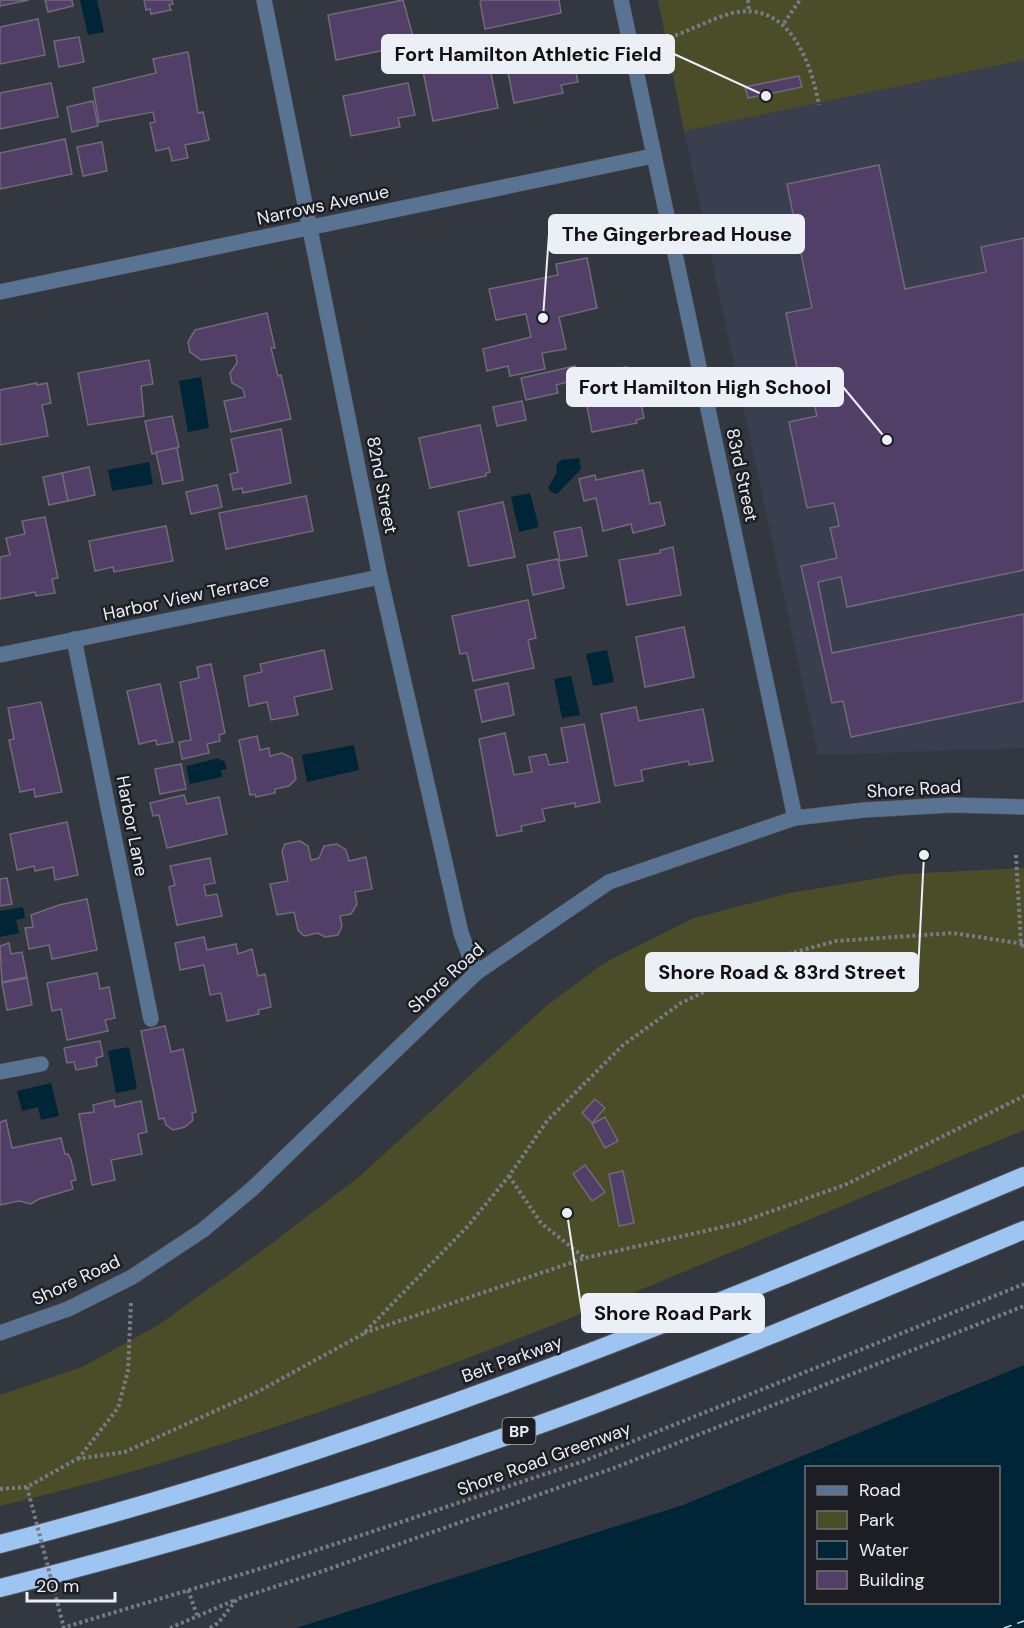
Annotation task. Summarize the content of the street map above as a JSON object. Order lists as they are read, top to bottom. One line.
{"streets":{"highway":["Belt Parkway","BP"],"street":["Narrows Avenue","83rd Street","82nd Street","Harbor View Terrace","Shore Road","Harbor Lane"],"path":["Shore Road Greenway"]},"crossings":[["Narrows Avenue","83rd Street"],["Narrows Avenue","82nd Street"],["83rd Street","Shore Road"],["82nd Street","Harbor View Terrace"],["82nd Street","Shore Road"],["Harbor View Terrace","Harbor Lane"]],"places":["Fort Hamilton Athletic Field","The Gingerbread House","Fort Hamilton High School","Shore Road & 83rd Street","Shore Road Park"],"legend":["Road","Park","Water","Building"],"scale_bar":"20 m"}
